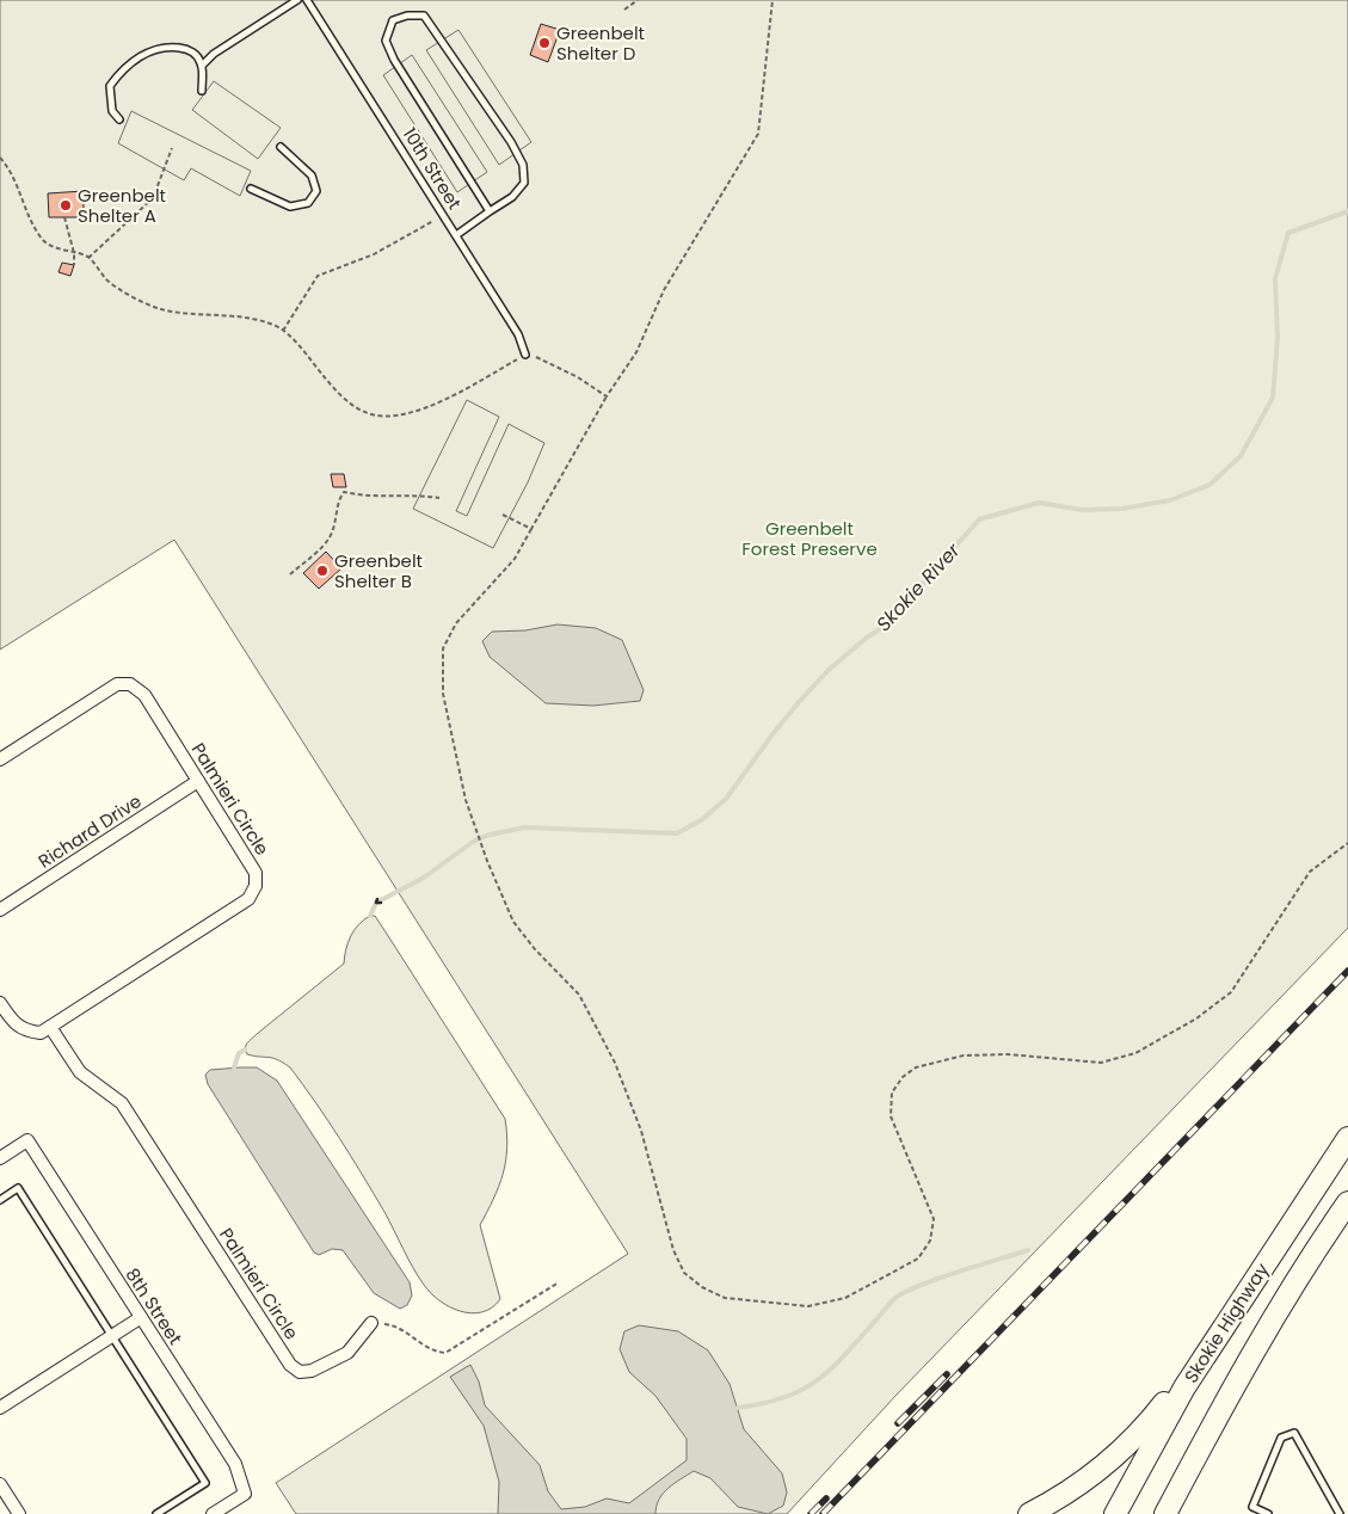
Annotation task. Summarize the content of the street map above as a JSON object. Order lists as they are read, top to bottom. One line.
{"streets":{"highway":["Skokie Highway"],"street":["Palmieri Circle","Richard Drive","8th Street"],"lane":["10th Street"]},"crossings":[["Palmieri Circle","Richard Drive"]],"water":["Skokie River"],"parks":["Greenbelt Forest Preserve"],"places":["Greenbelt Shelter D","Greenbelt Shelter A","Greenbelt Shelter B"]}
